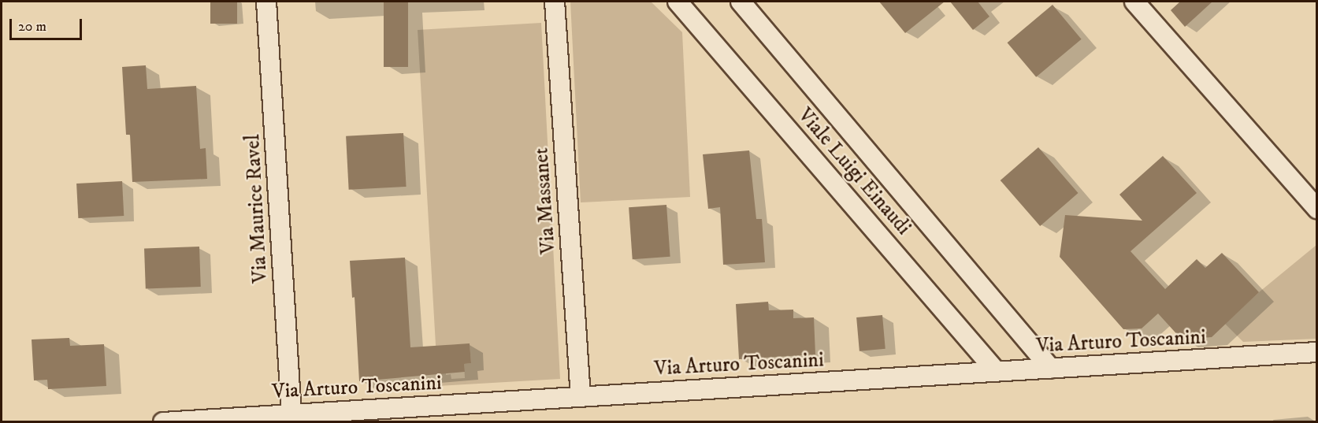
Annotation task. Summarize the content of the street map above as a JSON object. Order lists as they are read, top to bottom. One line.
{"streets":{"street":["Viale Luigi Einaudi","Via Massanet","Via Maurice Ravel","Via Arturo Toscanini"]},"crossings":[["Viale Luigi Einaudi","Via Arturo Toscanini"],["Via Massanet","Via Arturo Toscanini"],["Via Maurice Ravel","Via Arturo Toscanini"]],"scale_bar":"20 m"}
